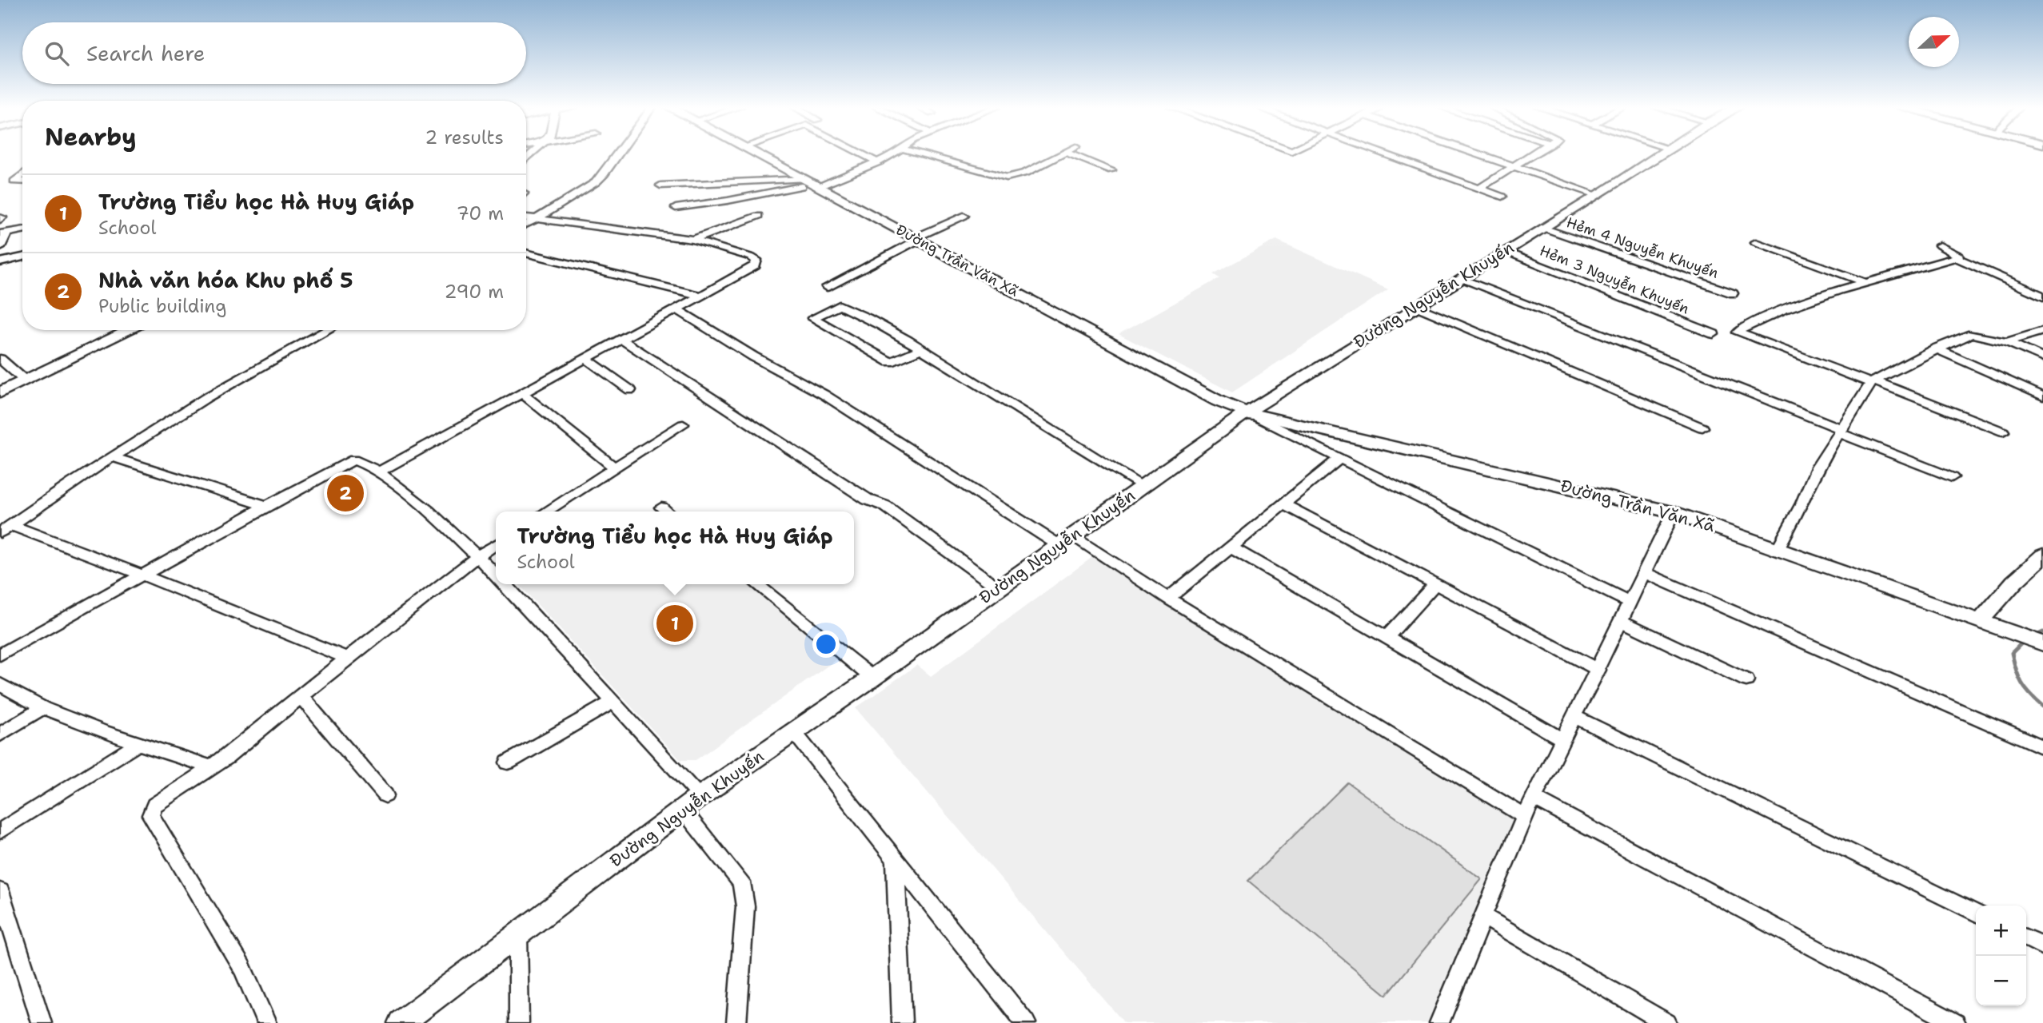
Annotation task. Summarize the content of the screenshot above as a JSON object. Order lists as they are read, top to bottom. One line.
{"streets":{"street":["Hẻm 4 Nguyễn Khuyến","Đường Trần Văn Xã","Hẻm 3 Nguyễn Khuyến","Đường Nguyễn Khuyến"]},"crossings":[["Hẻm 4 Nguyễn Khuyến","Đường Nguyễn Khuyến"],["Đường Trần Văn Xã","Đường Nguyễn Khuyến"],["Hẻm 3 Nguyễn Khuyến","Đường Nguyễn Khuyến"]],"north":"right","page":{"search":"Search here","heading":["Nearby","2 results"],"list":[{"mark":"1","name":"Trường Tiểu học Hà Huy Giáp","note":"School","value":"70 m"},{"mark":"2","name":"Nhà văn hóa Khu phố 5","note":"Public building","value":"290 m"}],"pins":["2","1"],"popup":["Trường Tiểu học Hà Huy Giáp","School"],"map_buttons":["+","−"]}}
